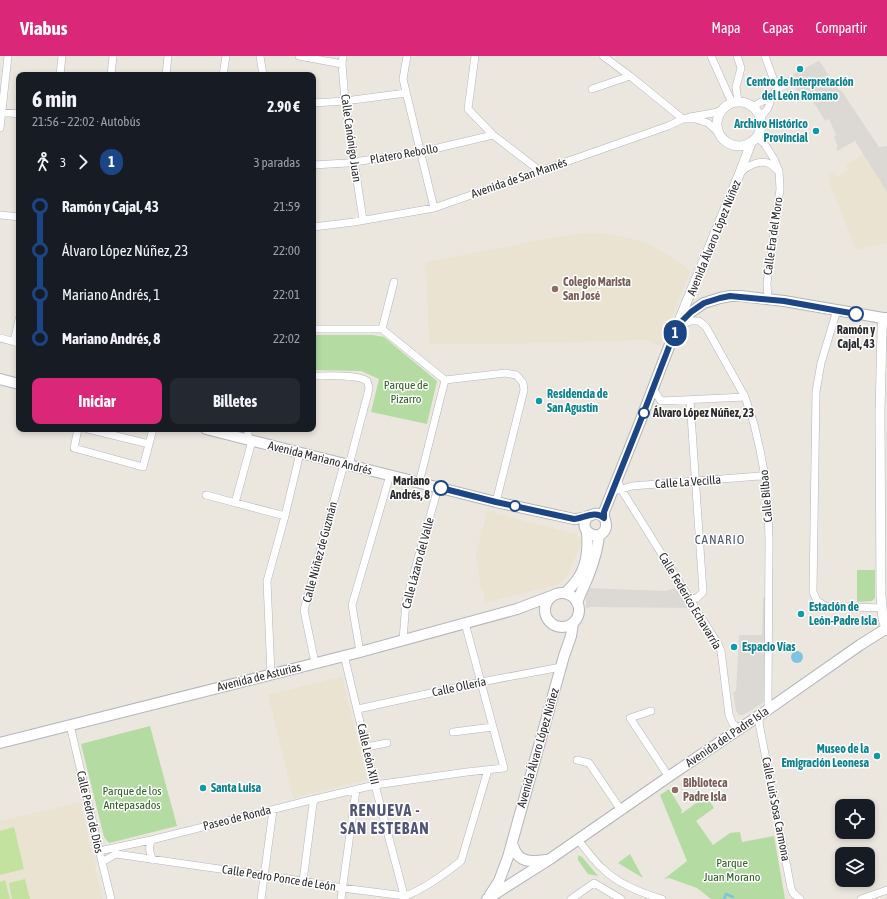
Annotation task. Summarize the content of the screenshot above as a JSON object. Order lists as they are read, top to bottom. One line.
{"streets":{"main road":["Avenida Álvaro López Núñez","Avenida Mariano Andrés","Avenida de Asturias","Avenida del Padre Isla"],"street":["Calle Canónigo Juan","Platero Rebollo","Avenida de San Mamés","Calle Era del Moro","Calle La Vecilla","Calle Bilbao","Calle Núñez de Guzmán","Calle Lázaro del Valle","Calle Federico Echavarría","Calle Ollería","Calle León XIII","Calle Luis Sosa Carmona","Calle Pedro de Dios","Paseo de Ronda","Calle Pedro Ponce de León"]},"crossings":[["Calle Canónigo Juan","Platero Rebollo"],["Calle Canónigo Juan","Avenida de San Mamés"],["Avenida de San Mamés","Calle Era del Moro"],["Avenida de San Mamés","Avenida Álvaro López Núñez"],["Calle Era del Moro","Avenida Álvaro López Núñez"],["Avenida Álvaro López Núñez","Avenida Mariano Andrés"],["Avenida Álvaro López Núñez","Calle La Vecilla"],["Avenida Álvaro López Núñez","Calle Bilbao"],["Avenida Álvaro López Núñez","Calle Federico Echavarría"],["Avenida Álvaro López Núñez","Avenida de Asturias"],["Avenida Álvaro López Núñez","Calle Ollería"],["Avenida Álvaro López Núñez","Avenida del Padre Isla"],["Avenida Mariano Andrés","Calle Núñez de Guzmán"],["Avenida Mariano Andrés","Calle Lázaro del Valle"],["Calle La Vecilla","Calle Bilbao"],["Calle La Vecilla","Calle Federico Echavarría"],["Calle Bilbao","Avenida del Padre Isla"],["Calle Bilbao","Calle Luis Sosa Carmona"],["Calle Núñez de Guzmán","Avenida de Asturias"],["Calle Lázaro del Valle","Avenida de Asturias"],["Calle Federico Echavarría","Avenida del Padre Isla"],["Avenida de Asturias","Calle León XIII"],["Avenida de Asturias","Calle Pedro de Dios"],["Calle Ollería","Calle León XIII"],["Avenida del Padre Isla","Calle Luis Sosa Carmona"],["Calle León XIII","Paseo de Ronda"],["Calle León XIII","Calle Pedro Ponce de León"],["Calle Pedro de Dios","Paseo de Ronda"],["Calle Pedro de Dios","Calle Pedro Ponce de León"]],"districts":["CANARIO","RENUEVA - SAN ESTEBAN"],"parks":["Parque de Pizarro","Parque de los Antepasados","Parque Juan Morano"],"places":["Centro de Interpretación del León Romano","Archivo Histórico Provincial","Colegio Marista San José","Ramón y Cajal, 43","Residencia de San Agustín","Álvaro López Núñez, 23","Mariano Andrés, 8","Estación de León-Padre Isla","Espacio Vías","Museo de la Emigración Leonesa","Santa Luisa","Biblioteca Padre Isla"],"lines":["bus line 1"],"page":{"header":"Viabus","nav":["Mapa","Capas","Compartir"],"on_map":"1","heading":["6 min","21:56 – 22:02 · Autobús","2.90 €"],"legs":["3","1","3 paradas"],"list":[{"name":"Ramón y Cajal, 43","value":"21:59"},{"name":"Álvaro López Núñez, 23","value":"22:00"},{"name":"Mariano Andrés, 1","value":"22:01"},{"name":"Mariano Andrés, 8","value":"22:02"}],"buttons":["Iniciar","Billetes"]}}
